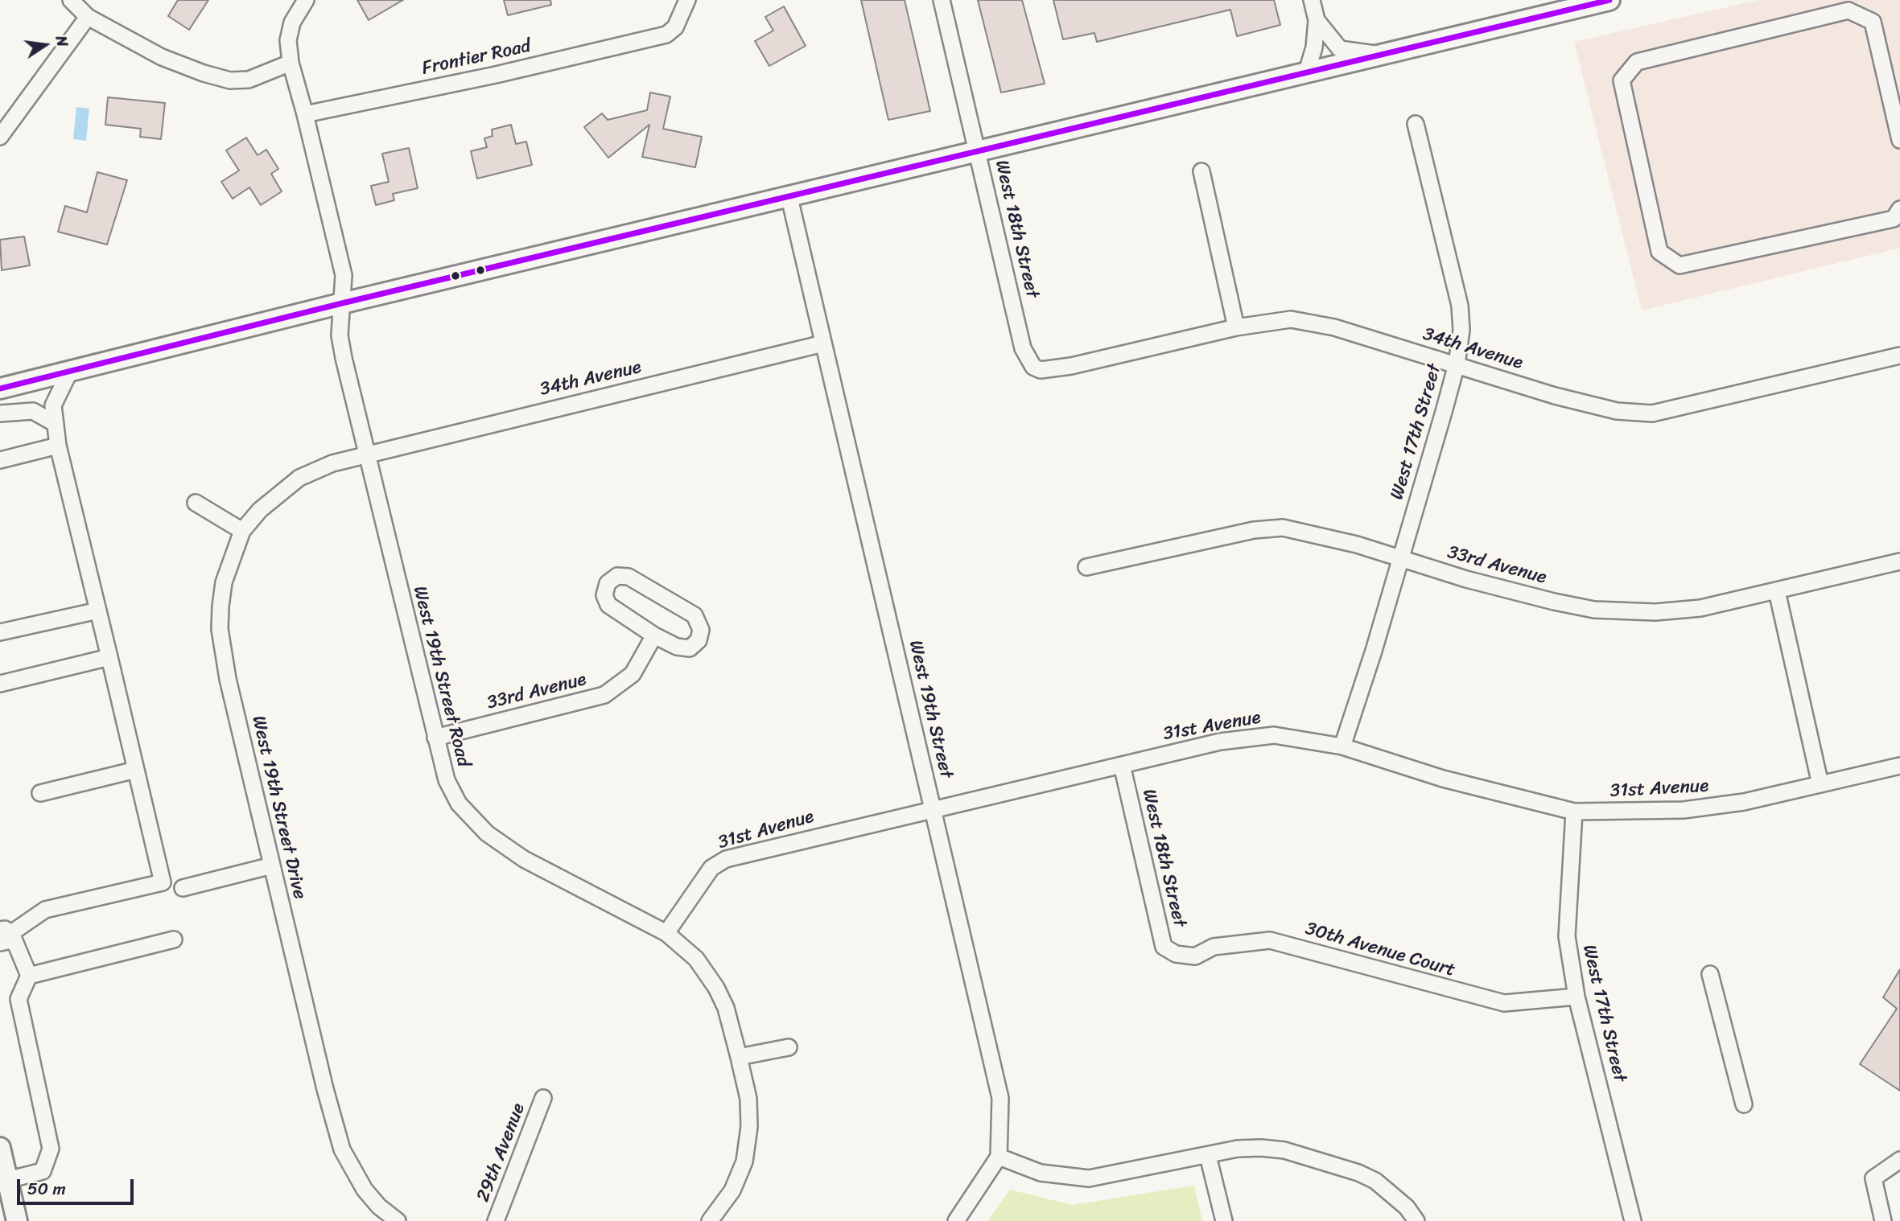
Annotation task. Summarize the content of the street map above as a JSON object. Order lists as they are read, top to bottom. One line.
{"streets":{"street":["Frontier Road","West 18th Street","34th Avenue","West 17th Street","33rd Avenue","West 19th Street Road","West 19th Street","31st Avenue","West 19th Street Drive","30th Avenue Court","29th Avenue"]},"crossings":[["Frontier Road","West 19th Street Road"],["West 18th Street","34th Avenue"],["West 18th Street","31st Avenue"],["West 18th Street","30th Avenue Court"],["34th Avenue","West 17th Street"],["34th Avenue","West 19th Street Road"],["34th Avenue","West 19th Street"],["34th Avenue","West 19th Street Drive"],["West 17th Street","33rd Avenue"],["West 17th Street","31st Avenue"],["West 17th Street","30th Avenue Court"],["33rd Avenue","West 19th Street Road"],["West 19th Street Road","31st Avenue"],["West 19th Street Road","West 19th Street Drive"],["West 19th Street","31st Avenue"]],"scale_bar":"50 m","north":"right"}
